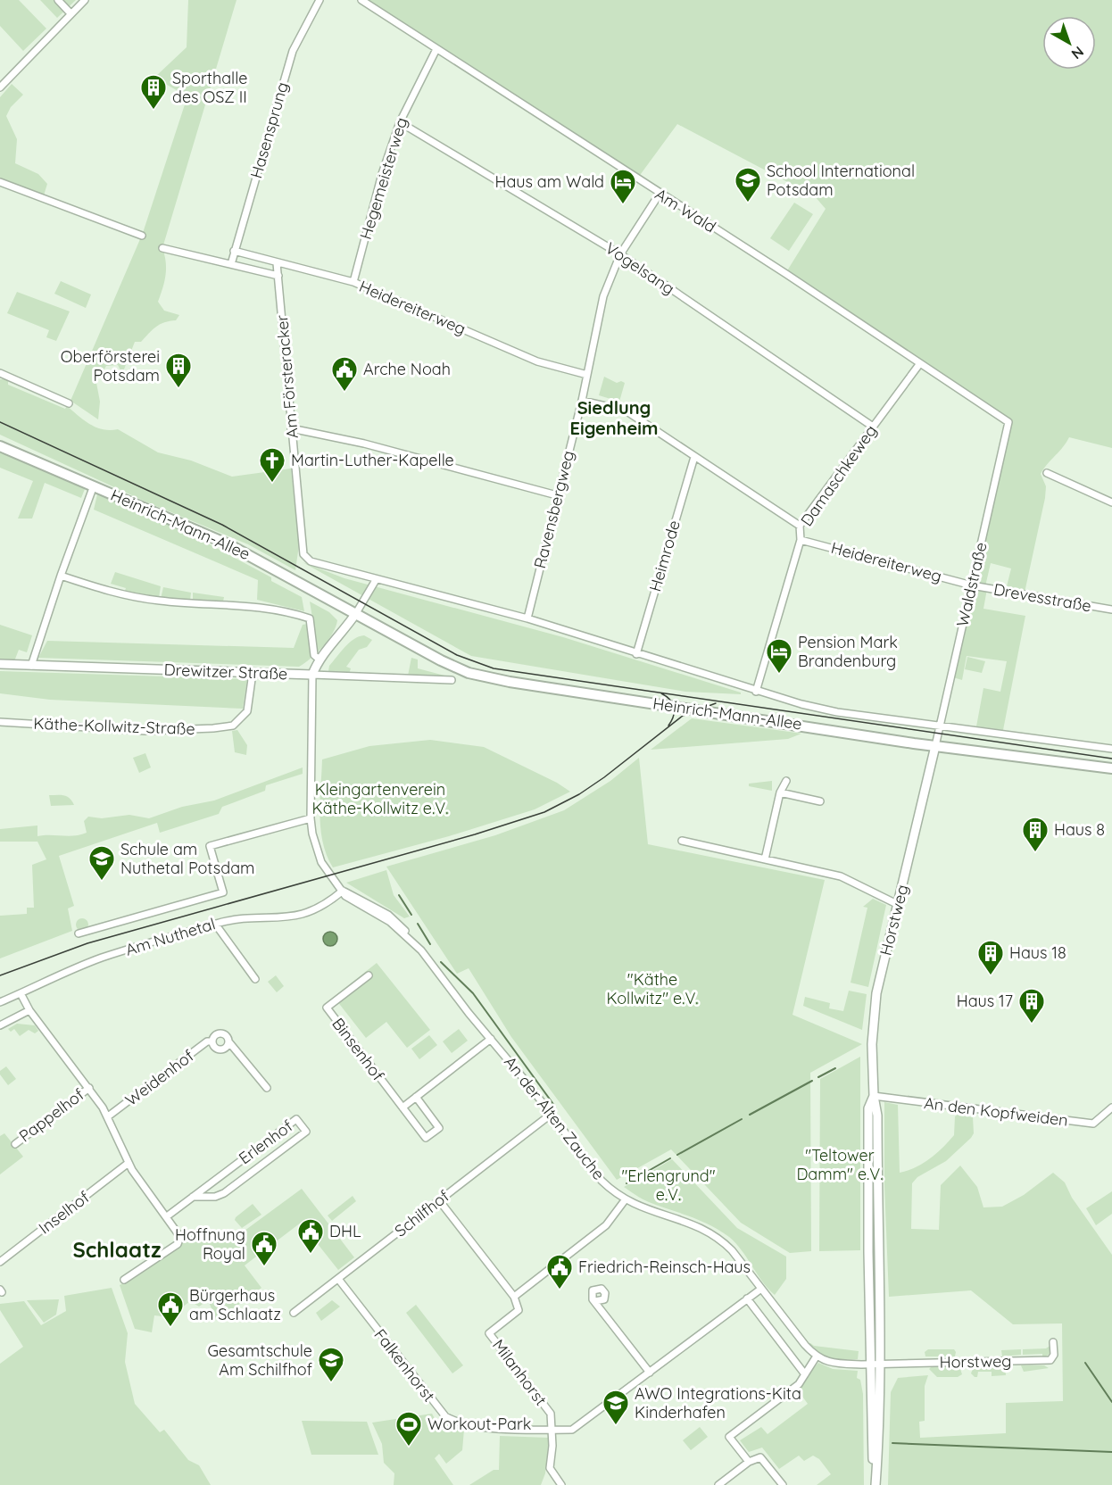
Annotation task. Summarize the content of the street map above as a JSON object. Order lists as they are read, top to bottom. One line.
{"streets":{"main road":["Heinrich-Mann-Allee"],"street":["Hasensprung","Hegemeisterweg","Am Wald","Vogelsang","Heidereiterweg","Am Försteracker","Damaschkeweg","Ravensbergweg","Heimrode","Waldstraße","Drevesstraße","Drewitzer Straße","Käthe-Kollwitz-Straße","Horstweg","Am Nuthetal","Binsenhof","Weidenhof","An den Kopfweiden","Pappelhof","An der Alten Zauche","Erlenhof","Inselhof","Schilfhof","Falkenhorst","Milanhorst"]},"crossings":[["Hasensprung","Heidereiterweg"],["Hegemeisterweg","Am Wald"],["Hegemeisterweg","Vogelsang"],["Hegemeisterweg","Heidereiterweg"],["Am Wald","Damaschkeweg"],["Am Wald","Ravensbergweg"],["Am Wald","Waldstraße"],["Vogelsang","Damaschkeweg"],["Vogelsang","Ravensbergweg"],["Heidereiterweg","Am Försteracker"],["Heidereiterweg","Damaschkeweg"],["Heidereiterweg","Ravensbergweg"],["Heidereiterweg","Waldstraße"],["Heidereiterweg","Drevesstraße"],["Am Försteracker","Heinrich-Mann-Allee"],["Damaschkeweg","Heinrich-Mann-Allee"],["Ravensbergweg","Heinrich-Mann-Allee"],["Heinrich-Mann-Allee","Heimrode"],["Heinrich-Mann-Allee","Waldstraße"],["Heinrich-Mann-Allee","Horstweg"],["Heinrich-Mann-Allee","An der Alten Zauche"],["Waldstraße","Drevesstraße"],["Waldstraße","Horstweg"],["Drewitzer Straße","Käthe-Kollwitz-Straße"],["Drewitzer Straße","An der Alten Zauche"],["Horstweg","An den Kopfweiden"],["Am Nuthetal","An der Alten Zauche"],["An der Alten Zauche","Schilfhof"],["An der Alten Zauche","Falkenhorst"],["Schilfhof","Falkenhorst"],["Falkenhorst","Milanhorst"]],"districts":["Siedlung Eigenheim","Schlaatz"],"parks":["Kleingartenverein Käthe-Kollwitz e.V.","\"Käthe Kollwitz\" e.V.","\"Teltower Damm\" e.V.","\"Erlengrund\" e.V."],"places":{"building":["Sporthalle des OSZ II","Oberförsterei Potsdam","Haus 8","Haus 18","Haus 17"],"school or university":["School International Potsdam","Schule am Nuthetal Potsdam","Gesamtschule Am Schilfhof","AWO Integrations-Kita Kinderhafen"],"hotel":["Haus am Wald","Pension Mark Brandenburg"],"public building":["Arche Noah","DHL","Hoffnung Royal","Friedrich-Reinsch-Haus","Bürgerhaus am Schlaatz"],"church":["Martin-Luther-Kapelle"],"sports":["Workout-Park"]},"north":"bottom right"}
